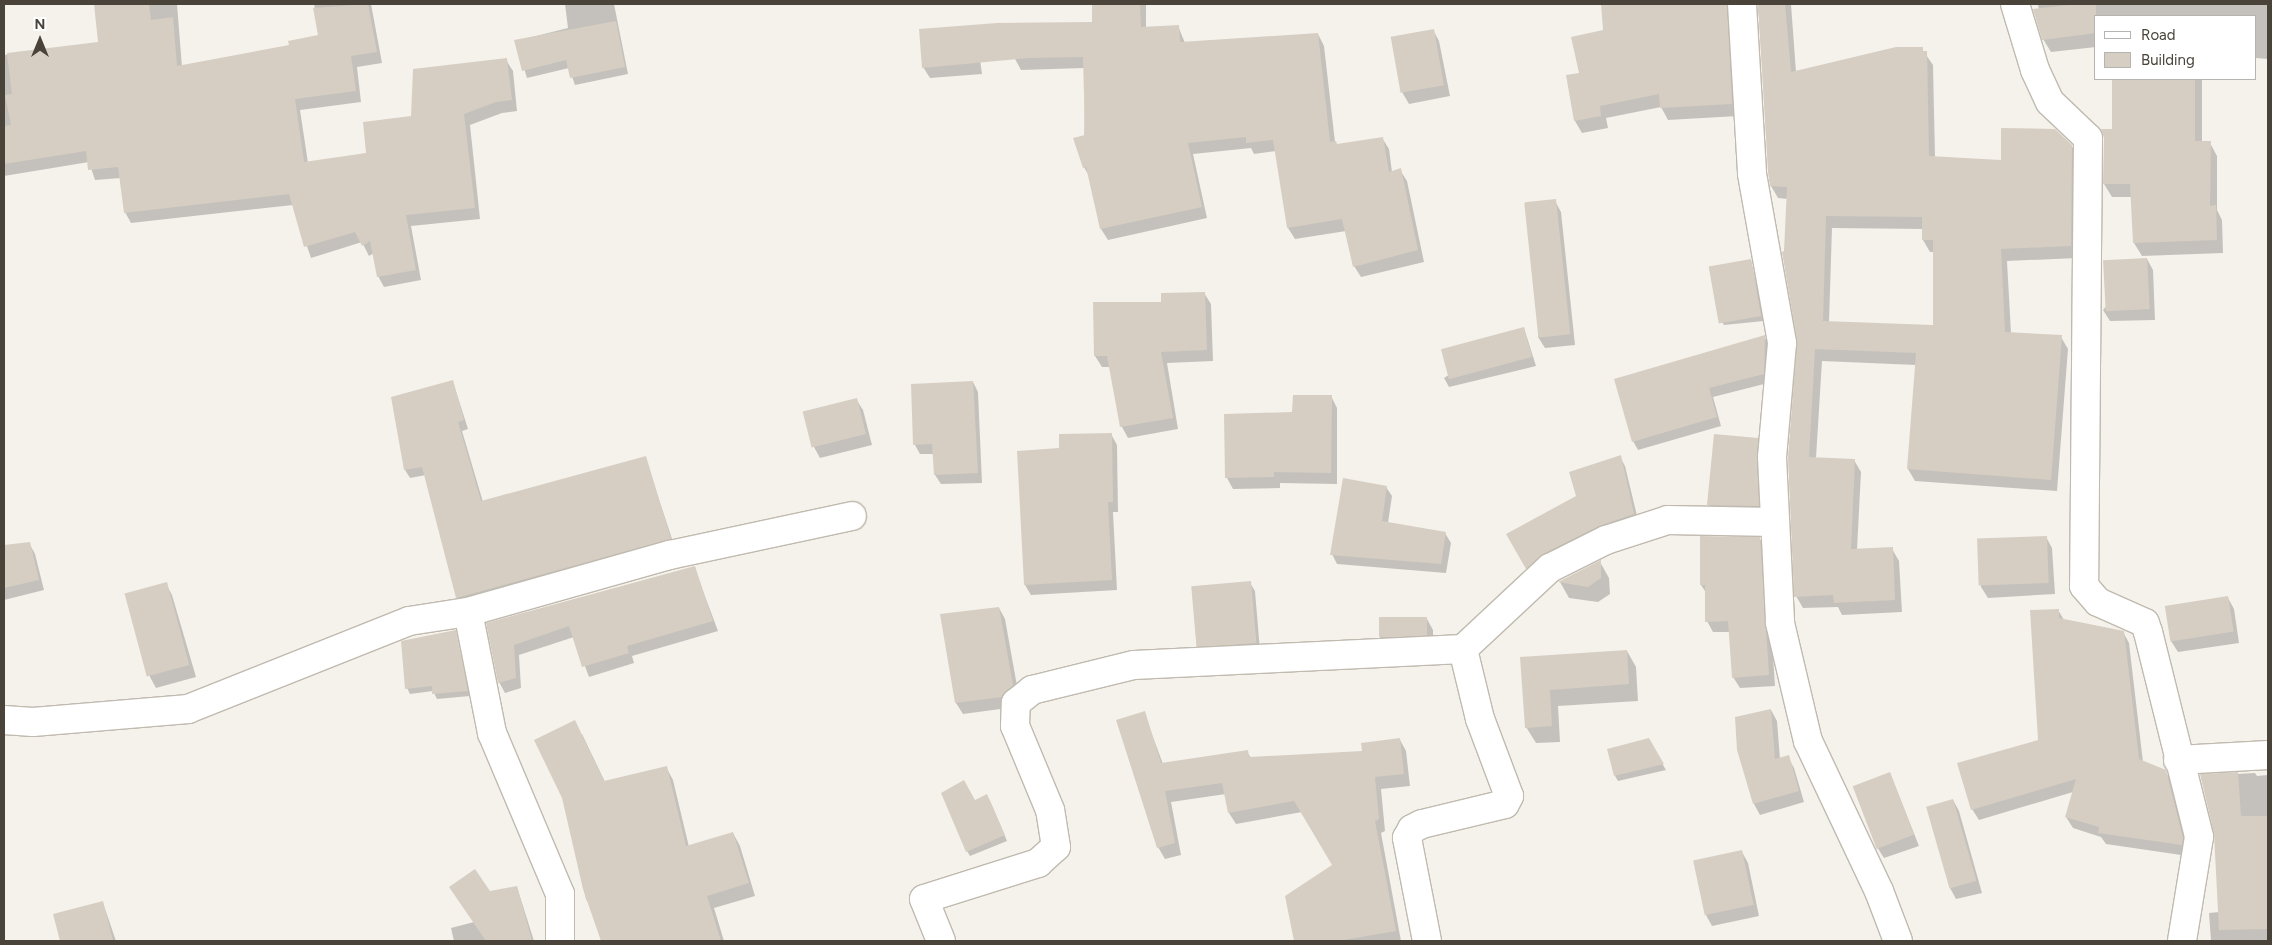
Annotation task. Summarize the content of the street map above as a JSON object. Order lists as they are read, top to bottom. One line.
{"legend":["Road","Building"],"north":"top"}
